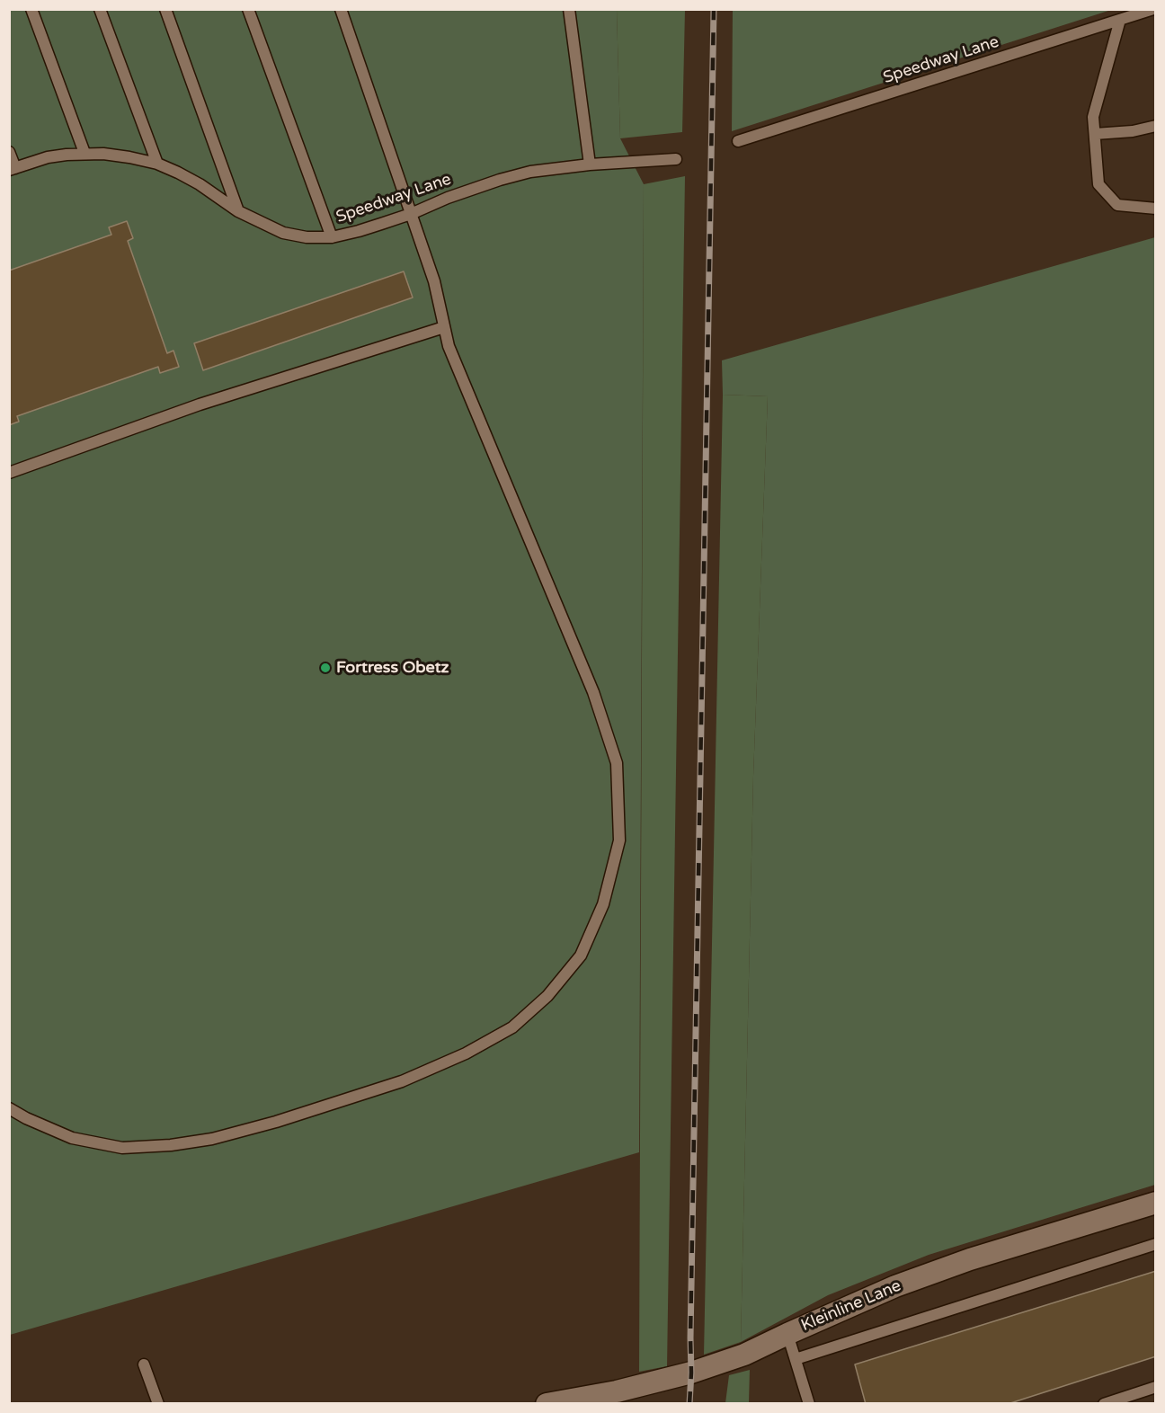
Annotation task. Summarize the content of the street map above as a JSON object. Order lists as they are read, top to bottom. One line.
{"streets":{"street":["Kleinline Lane"],"lane":["Speedway Lane"]},"places":["Fortress Obetz"]}
